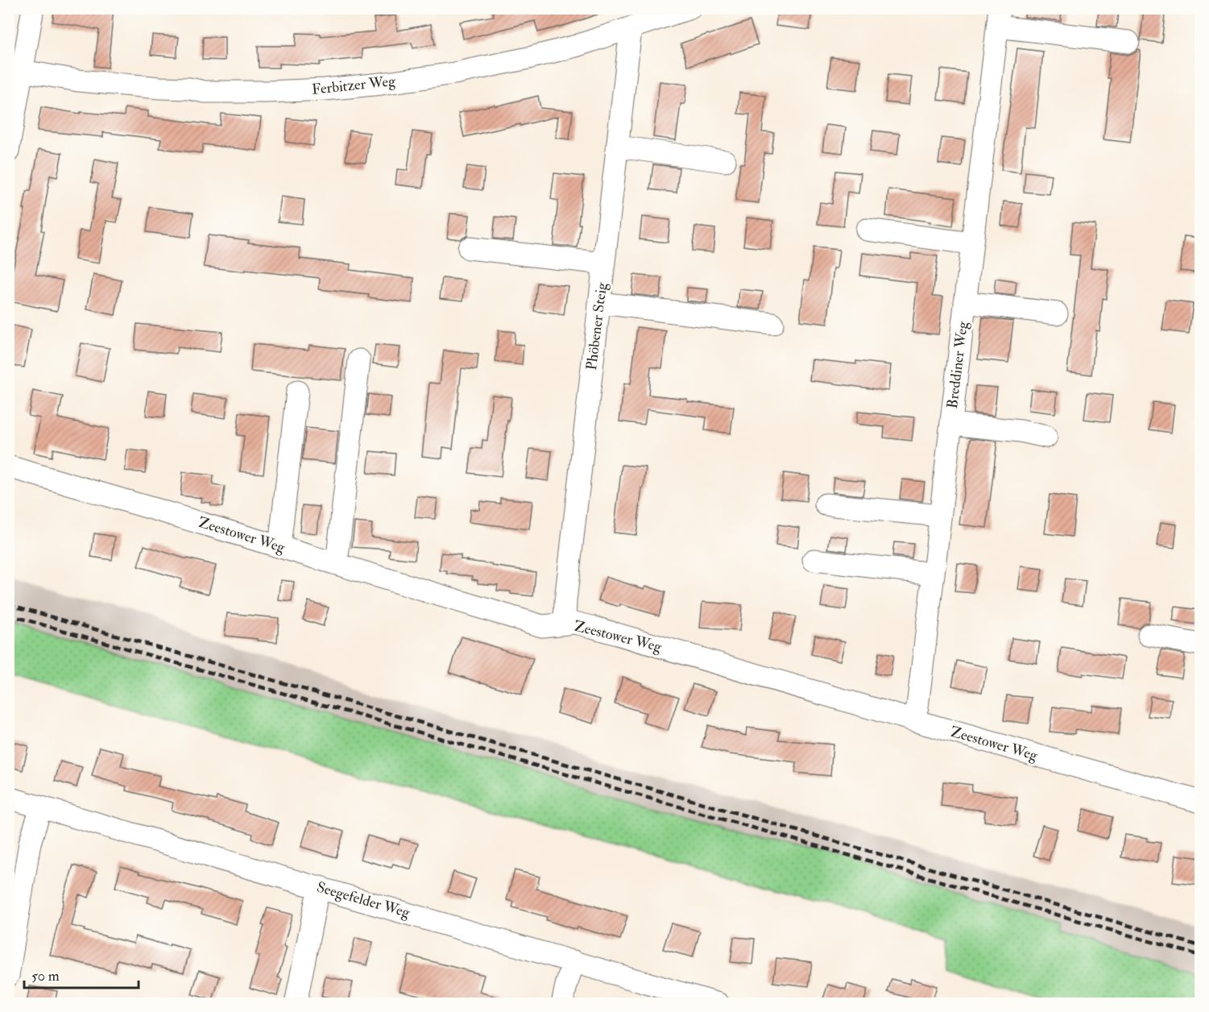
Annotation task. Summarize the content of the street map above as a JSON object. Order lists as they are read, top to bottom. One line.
{"streets":{"street":["Ferbitzer Weg","Phöbener Steig","Breddiner Weg","Zeestower Weg","Seegefelder Weg"]},"crossings":[["Ferbitzer Weg","Phöbener Steig"],["Phöbener Steig","Zeestower Weg"],["Breddiner Weg","Zeestower Weg"]],"scale_bar":"50 m"}
